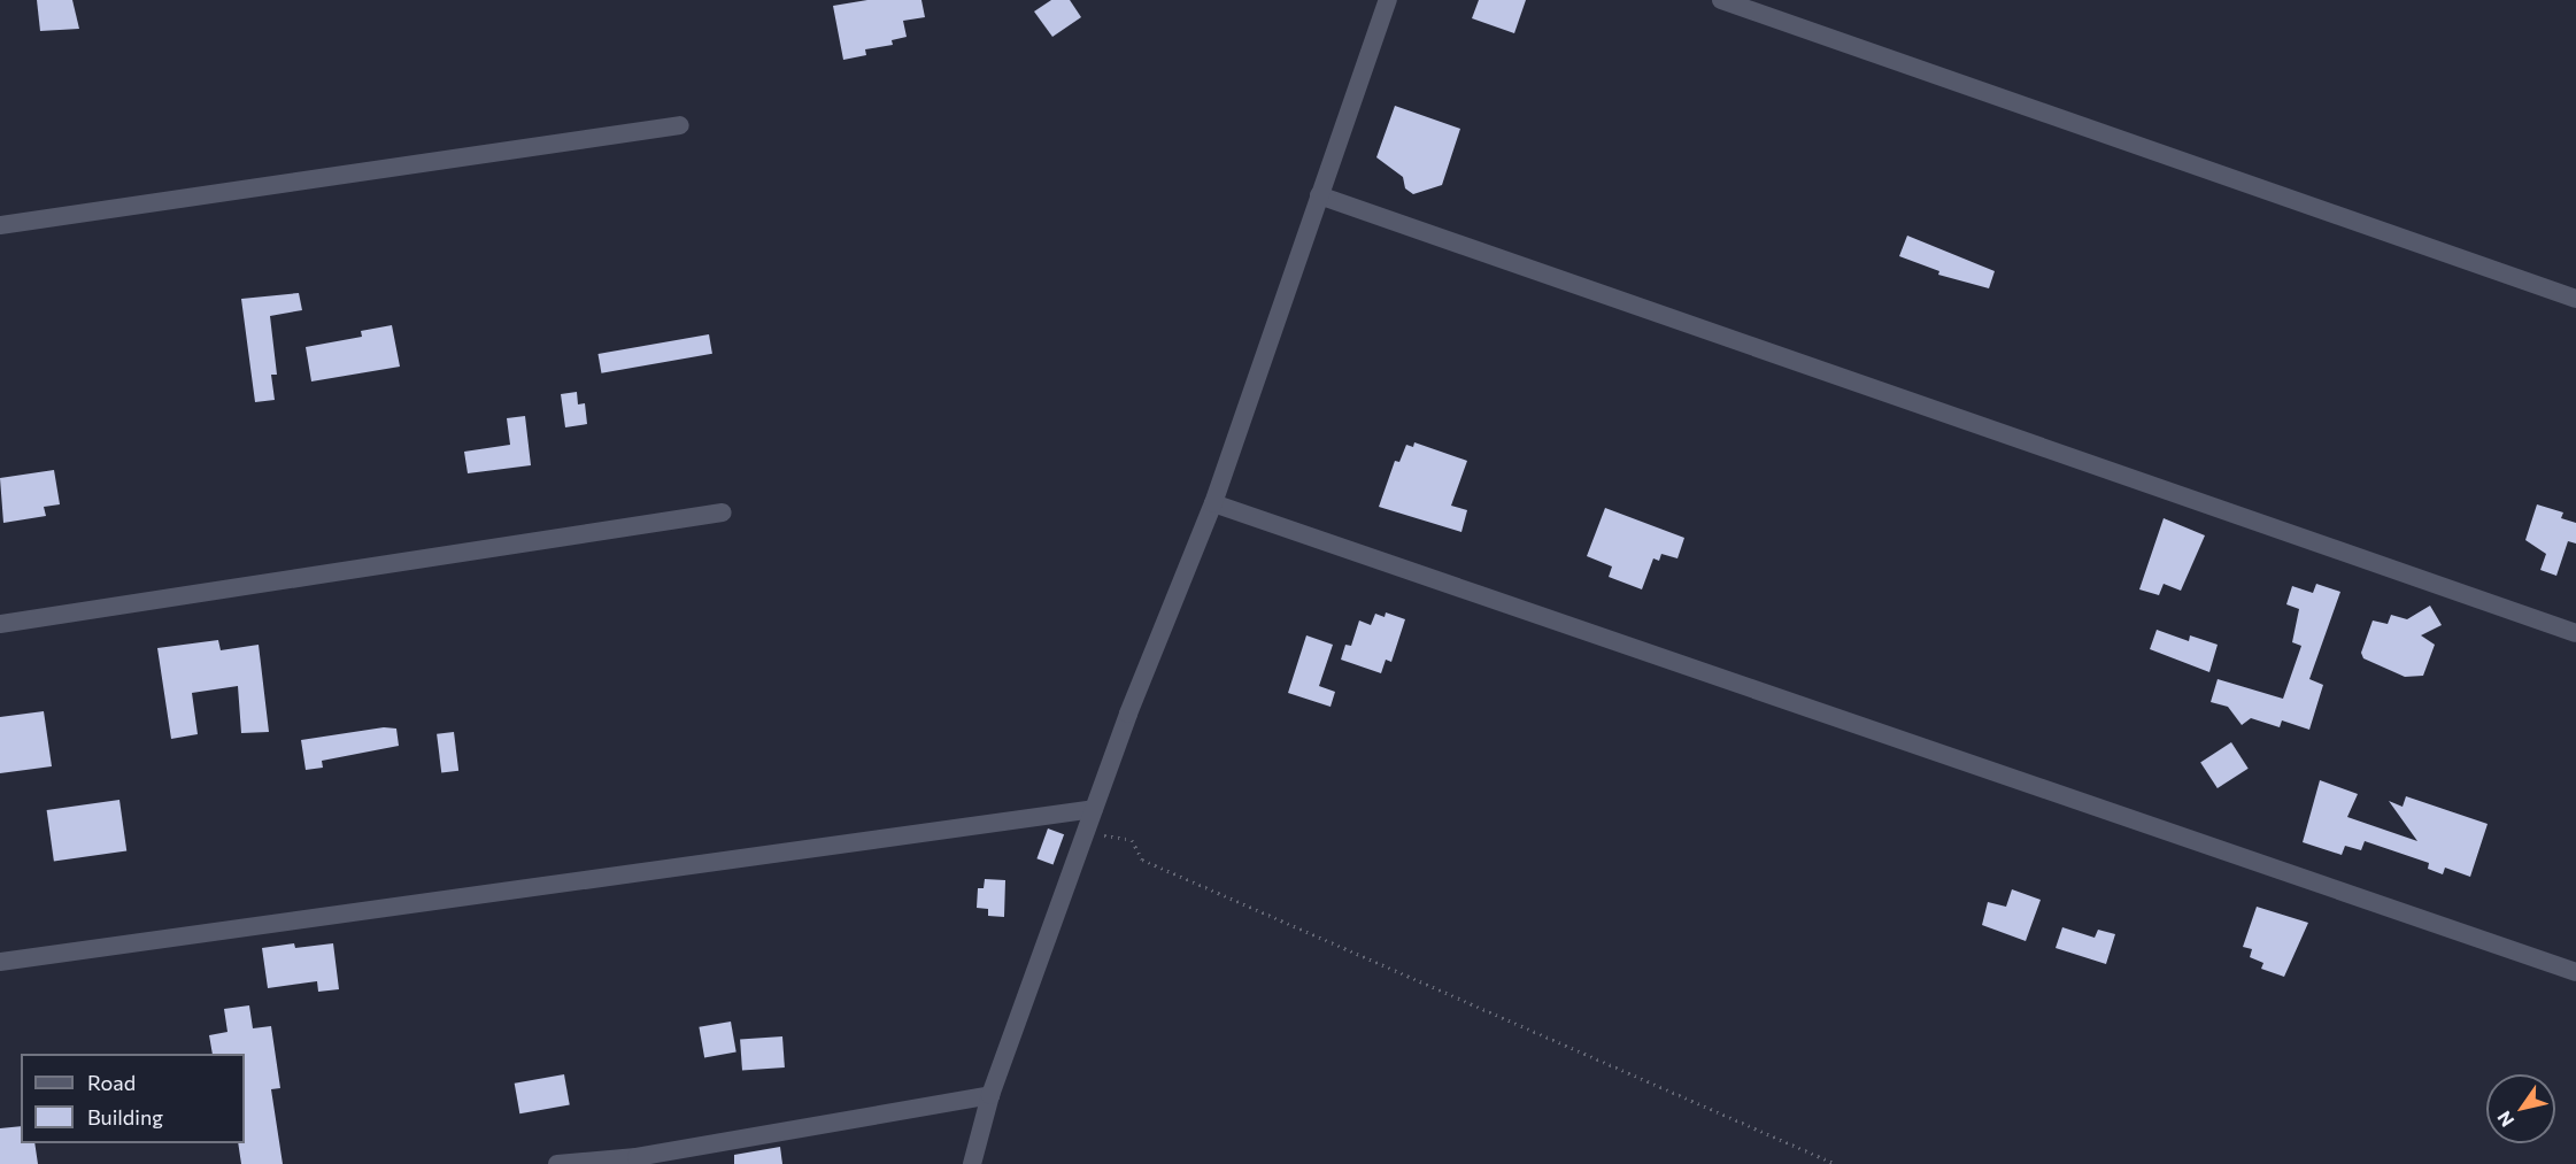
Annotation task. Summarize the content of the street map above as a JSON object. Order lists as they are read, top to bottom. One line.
{"legend":["Road","Building"],"north":"bottom left"}
